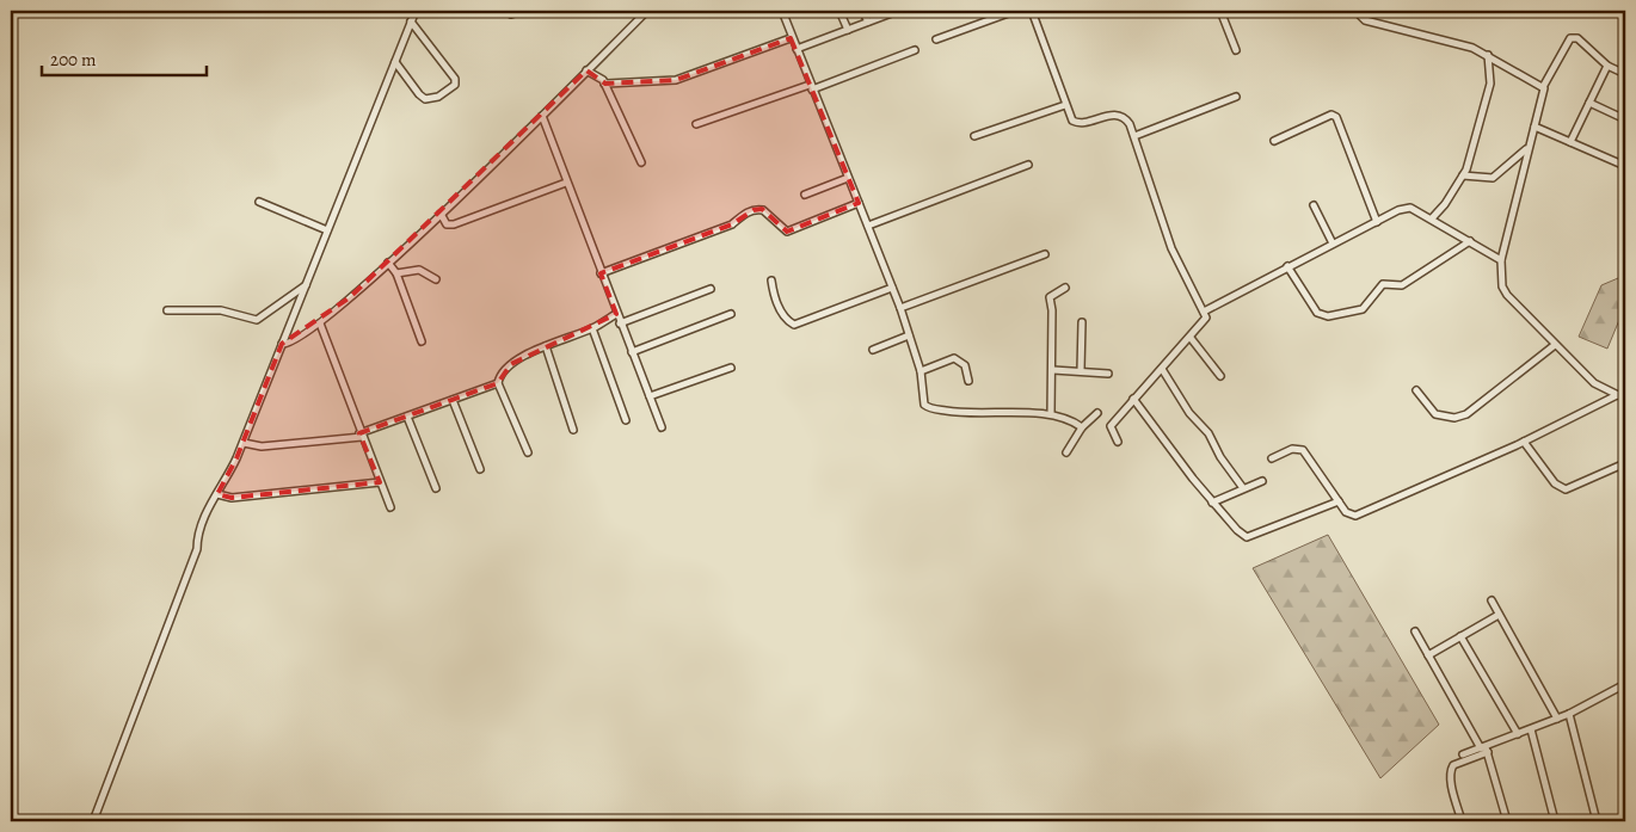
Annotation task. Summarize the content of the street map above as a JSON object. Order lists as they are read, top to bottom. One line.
{"scale_bar":"200 m"}
